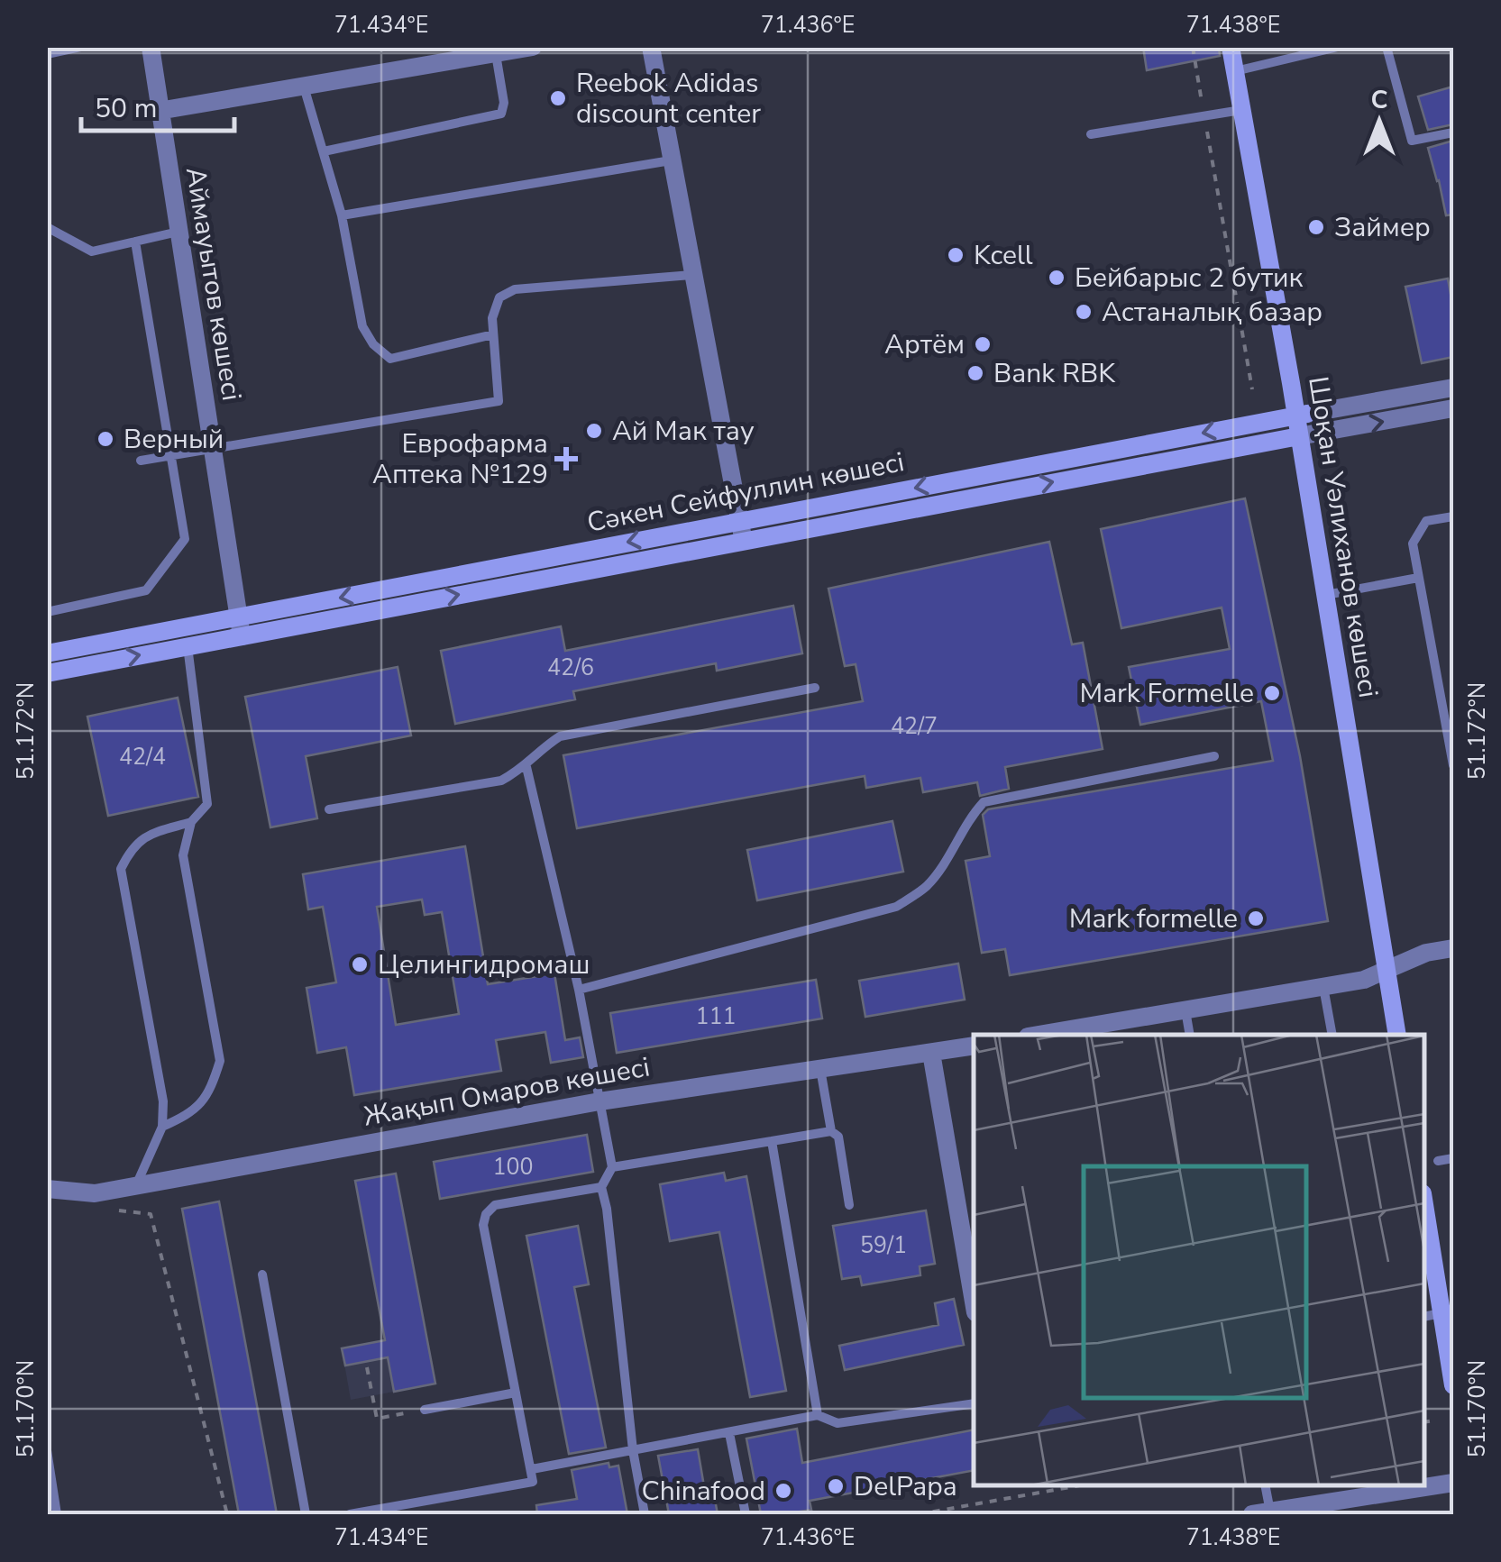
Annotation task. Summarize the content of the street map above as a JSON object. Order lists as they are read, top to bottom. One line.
{"streets":{"main road":["Сәкен Сейфуллин көшесі","Шоқан Уәлиханов көшесі"],"street":["Аймауытов көшесі","Жақып Омаров көшесі"]},"crossings":[["Аймауытов көшесі","Сәкен Сейфуллин көшесі"],["Сәкен Сейфуллин көшесі","Шоқан Уәлиханов көшесі"]],"places":{"other":["Reebok Adidas discount center","Займер","Kcell","Бейбарыс 2 бутик","Астаналық базар","Артём","Bank RBK","Ай Мак тау","Верный","Mark Formelle","Mark formelle","Целингидромаш","DelPapa","Chinafood"],"health":["Еврофарма Аптека №129"]},"house_numbers":["42/6","42/7","42/4","111","100","59/1"],"scale_bar":"50 m","north":"top","coordinates":["71.434°E","71.436°E","71.438°E","51.172°N","51.170°N"]}
